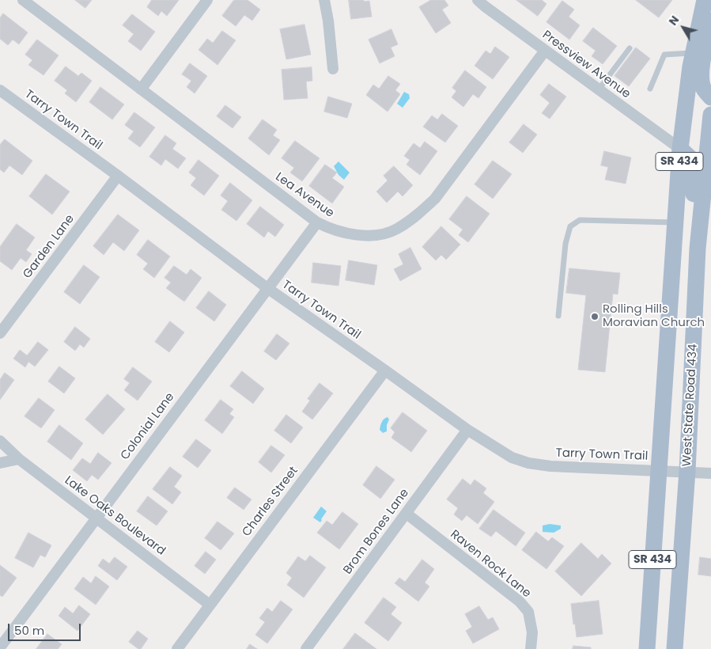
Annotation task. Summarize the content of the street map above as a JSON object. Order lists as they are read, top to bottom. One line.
{"streets":{"main road":["SR 434","West State Road 434"],"street":["Pressview Avenue","Tarry Town Trail","Lea Avenue","Garden Lane","Colonial Lane","Charles Street","Lake Oaks Boulevard","Brom Bones Lane","Raven Rock Lane"]},"crossings":[["Pressview Avenue","SR 434"],["Pressview Avenue","Lea Avenue"],["Tarry Town Trail","SR 434"],["Tarry Town Trail","Garden Lane"],["Tarry Town Trail","West State Road 434"],["Tarry Town Trail","Colonial Lane"],["Tarry Town Trail","Charles Street"],["Tarry Town Trail","Brom Bones Lane"],["Lea Avenue","Colonial Lane"],["Colonial Lane","Lake Oaks Boulevard"],["Charles Street","Lake Oaks Boulevard"],["Brom Bones Lane","Raven Rock Lane"]],"places":["Rolling Hills Moravian Church"],"scale_bar":"50 m","north":"top left"}
